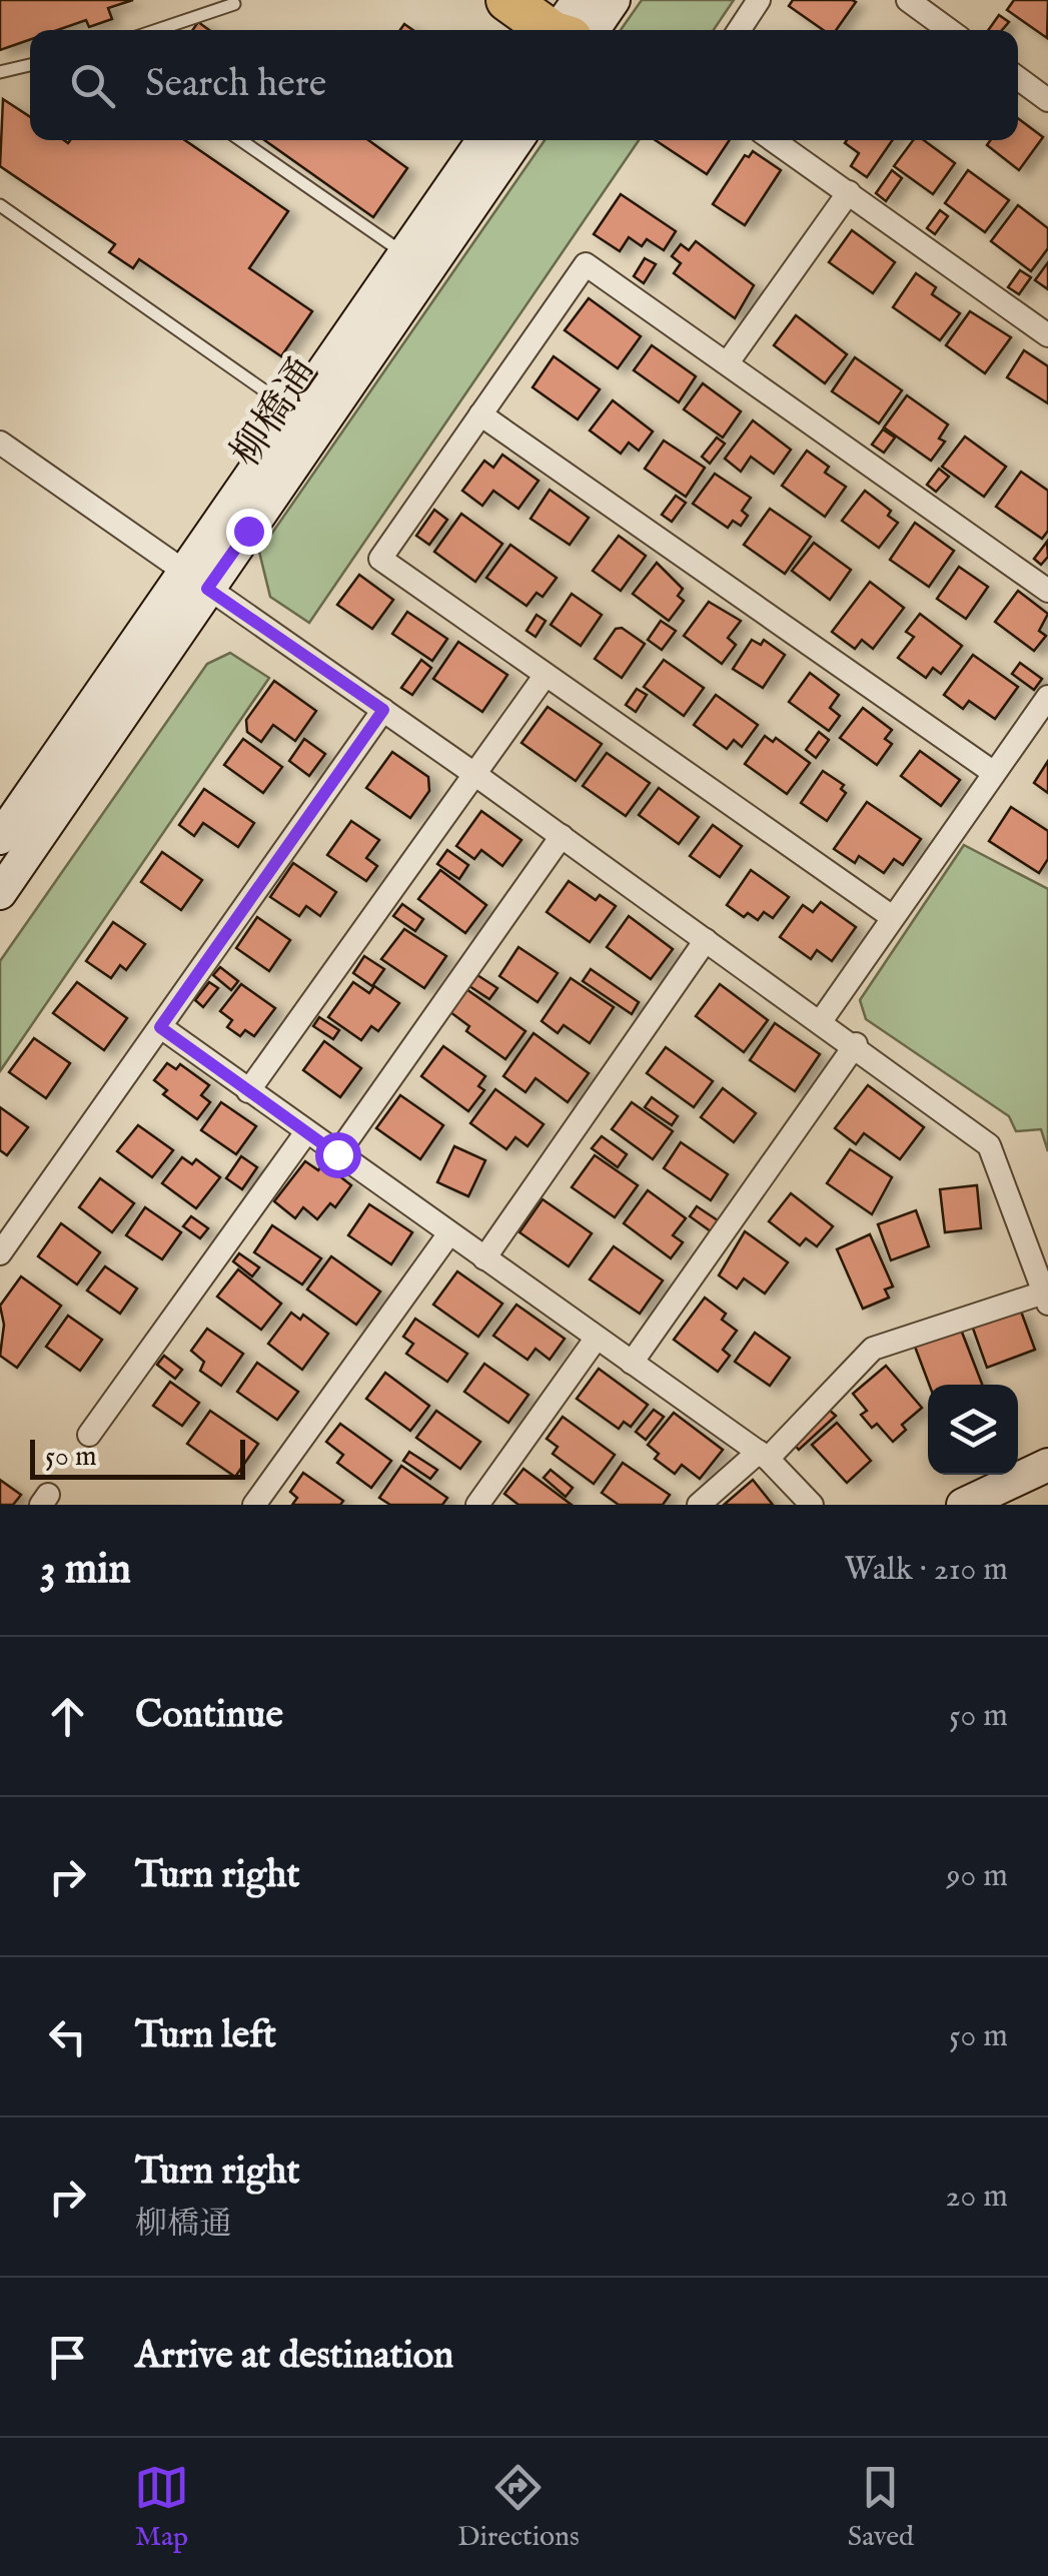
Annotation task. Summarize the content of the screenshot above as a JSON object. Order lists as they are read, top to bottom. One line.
{"streets":{"street":["柳橋通"]},"scale_bar":"50 m","page":{"search":"Search here","scale":"50 m","heading":["3 min","Walk · 210 m"],"list":[["Continue","50 m"],["Turn right","90 m"],["Turn left","50 m"],["Turn right","柳橋通","20 m"],"Arrive at destination"],"nav":["Map","Directions","Saved"]}}
